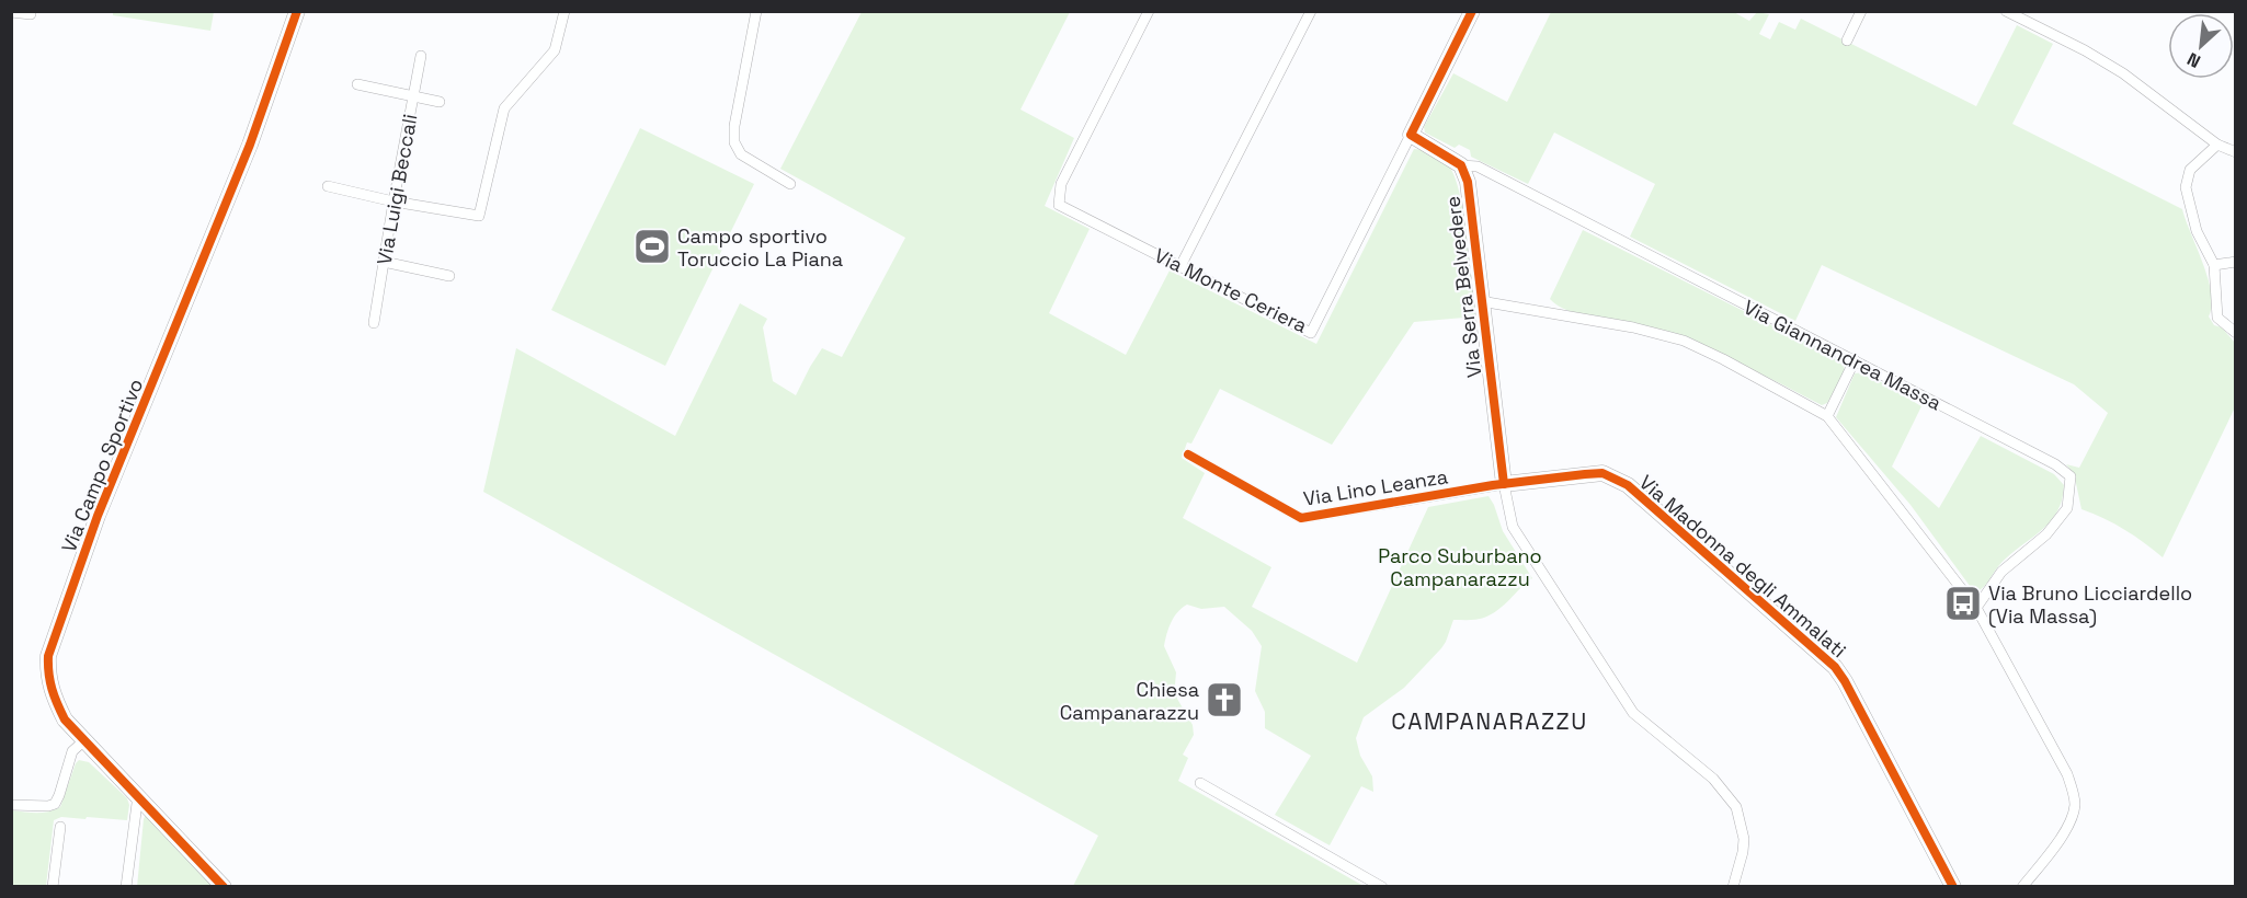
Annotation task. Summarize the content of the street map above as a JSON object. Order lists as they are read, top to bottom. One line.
{"streets":{"street":["Via Luigi Beccali","Via Serra Belvedere","Via Monte Ceriera","Via Giannandrea Massa","Via Campo Sportivo","Via Lino Leanza","Via Madonna degli Ammalati"]},"crossings":[["Via Serra Belvedere","Via Monte Ceriera"],["Via Serra Belvedere","Via Giannandrea Massa"],["Via Serra Belvedere","Via Lino Leanza"],["Via Serra Belvedere","Via Madonna degli Ammalati"],["Via Lino Leanza","Via Madonna degli Ammalati"]],"districts":["CAMPANARAZZU"],"parks":["Parco Suburbano Campanarazzu"],"places":{"sports":["Campo sportivo Toruccio La Piana"],"bus stop":["Via Bruno Licciardello (Via Massa)"],"church":["Chiesa Campanarazzu"]},"north":"bottom left"}
